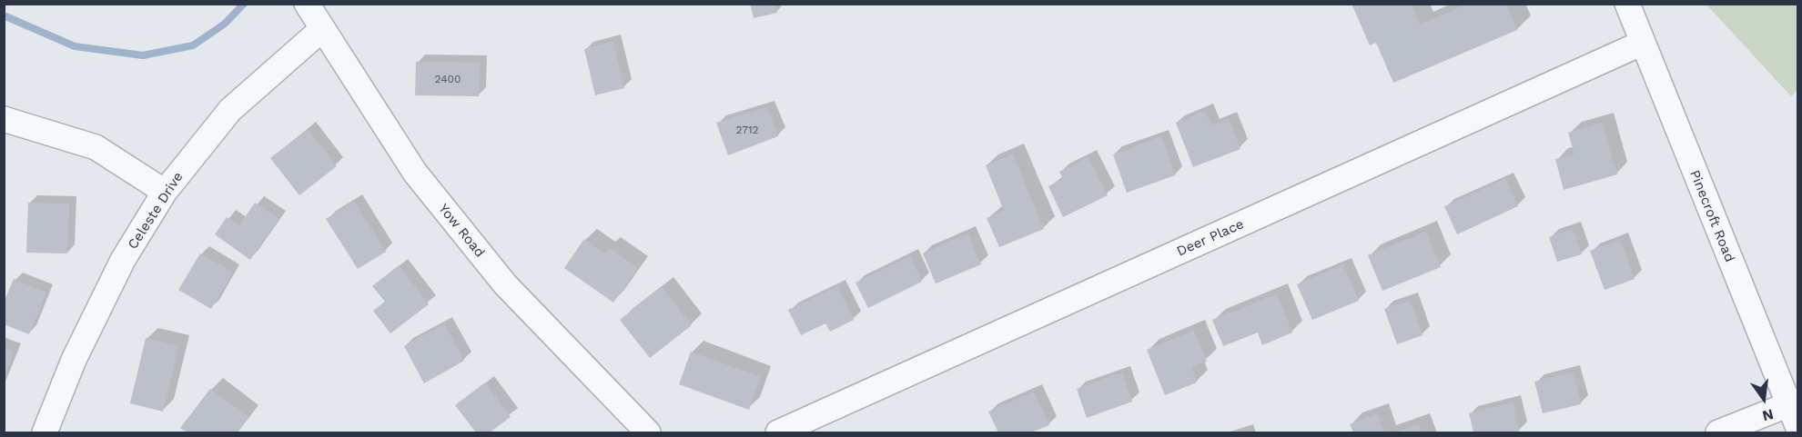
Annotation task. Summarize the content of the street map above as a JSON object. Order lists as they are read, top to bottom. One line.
{"streets":{"street":["Celeste Drive","Pinecroft Road","Yow Road","Deer Place"]},"crossings":[["Celeste Drive","Yow Road"],["Pinecroft Road","Deer Place"]],"house_numbers":["2400","2712"],"north":"bottom"}
